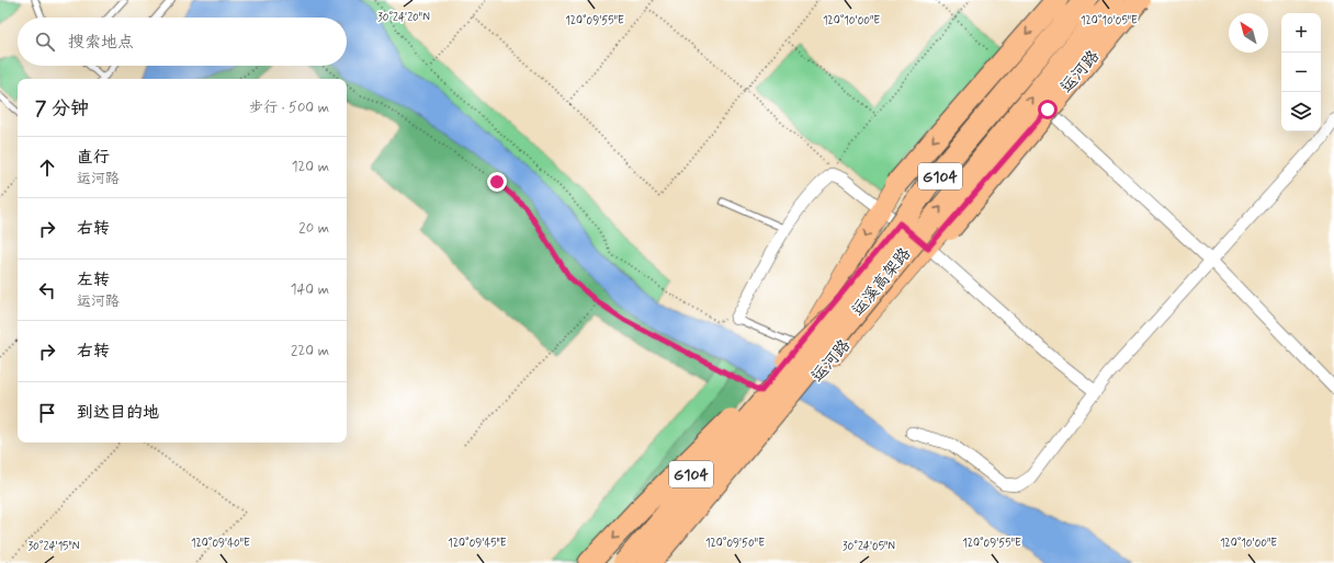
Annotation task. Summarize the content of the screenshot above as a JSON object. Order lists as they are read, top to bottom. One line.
{"streets":{"highway":["运溪高架路"],"main road":["运河路","G104"]},"north":"top left","page":{"map_buttons":["+","−"],"search":"搜索地点","heading":["7 分钟","步行 · 500 m"],"list":[["直行","运河路","120 m"],["右转","20 m"],["左转","运河路","140 m"],["右转","220 m"],"到达目的地"]},"coordinates":["30°24'20\"N","120°09'55\"E","120°10'00\"E","120°10'05\"E","120°09'40\"E","120°09'45\"E","120°09'50\"E","30°24'15\"N","30°24'05\"N"]}
